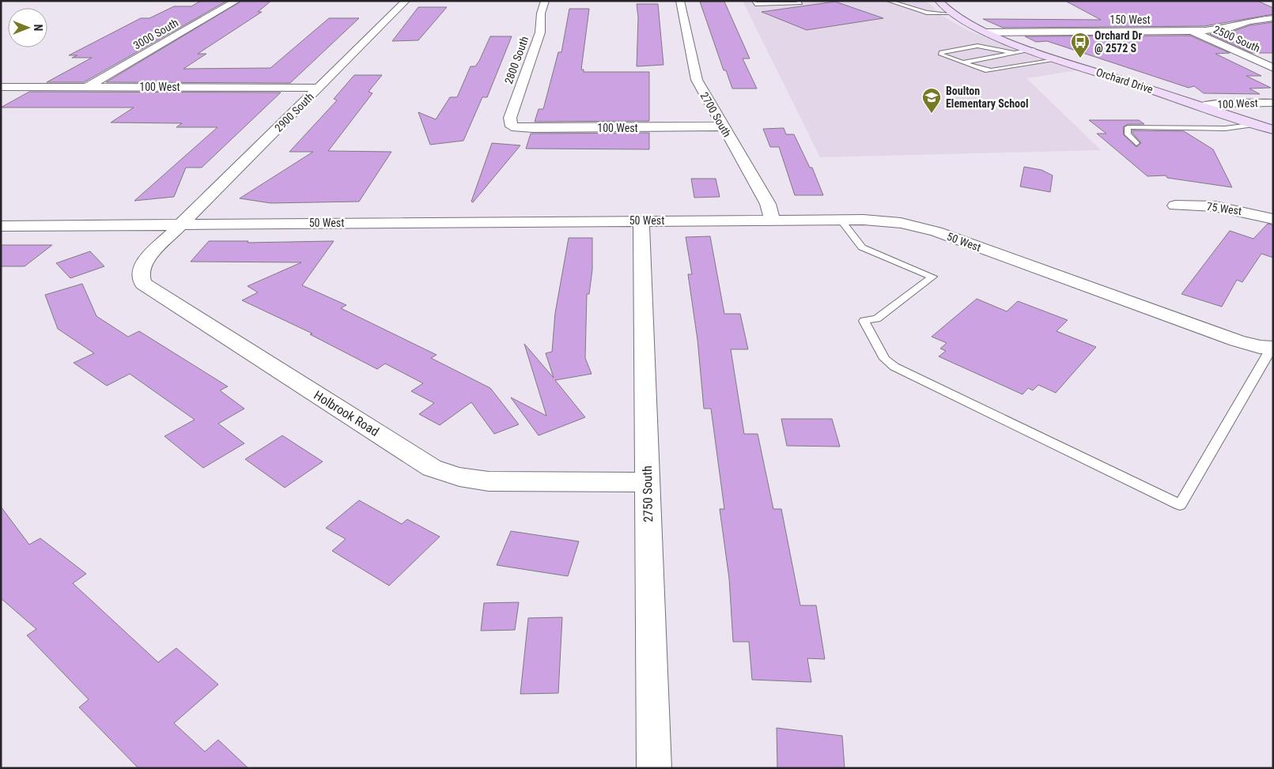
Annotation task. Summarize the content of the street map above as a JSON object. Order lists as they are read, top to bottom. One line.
{"streets":{"main road":["Orchard Drive"],"street":["150 West","3000 South","2500 South","2800 South","100 West","2900 South","2700 South","75 West","50 West","Holbrook Road","2750 South"]},"crossings":[["150 West","2500 South"],["150 West","Orchard Drive"],["3000 South","100 West"],["2800 South","100 West"],["Orchard Drive","100 West"],["100 West","2900 South"],["100 West","2700 South"],["2900 South","50 West"],["2900 South","Holbrook Road"],["2700 South","50 West"],["50 West","Holbrook Road"],["50 West","2750 South"],["Holbrook Road","2750 South"]],"places":{"bus stop":["Orchard Dr @ 2572 S"],"school or university":["Boulton Elementary School"]},"north":"right"}
